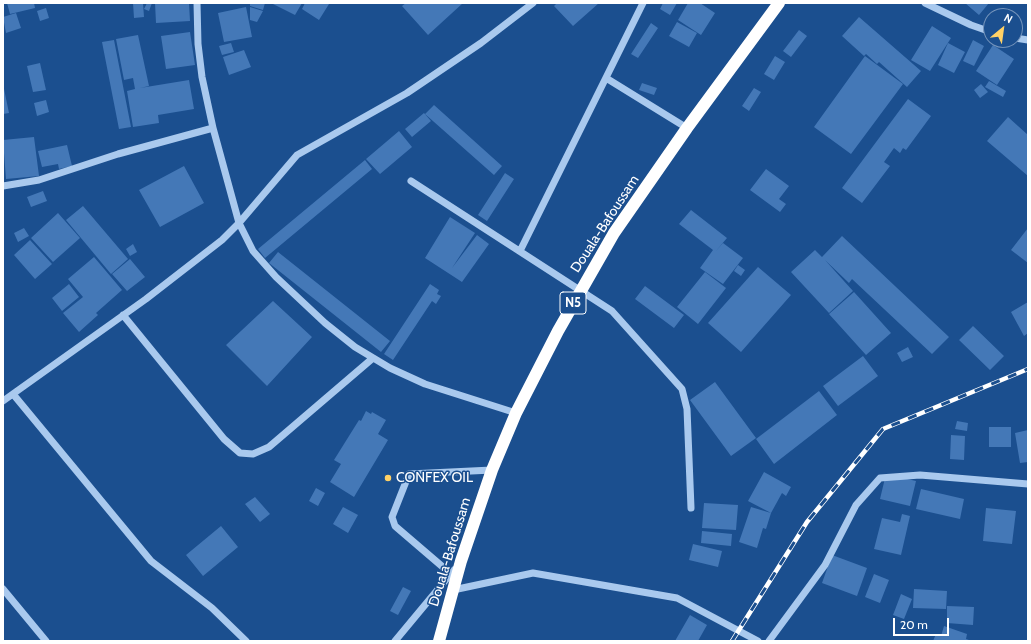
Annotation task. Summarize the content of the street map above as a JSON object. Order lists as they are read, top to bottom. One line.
{"streets":{"highway":["Douala-Bafoussam","N5"]},"places":["CONFEX OIL"],"scale_bar":"20 m","north":"top right"}
